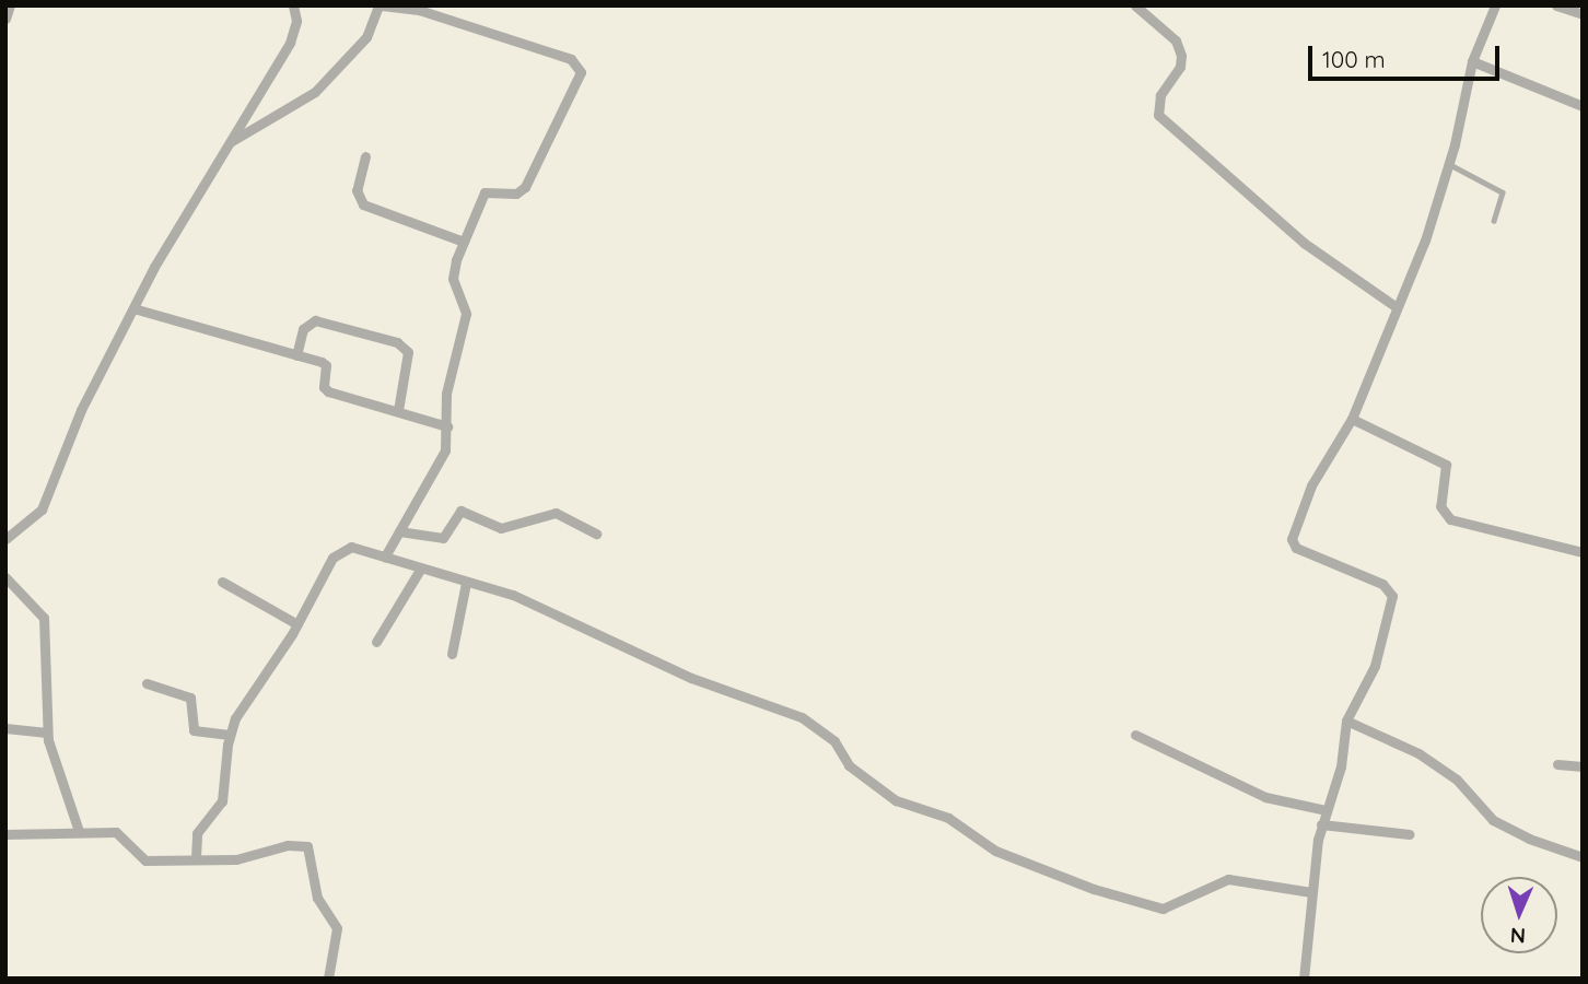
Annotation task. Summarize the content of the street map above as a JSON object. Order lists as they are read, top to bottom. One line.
{"scale_bar":"100 m","north":"bottom"}
